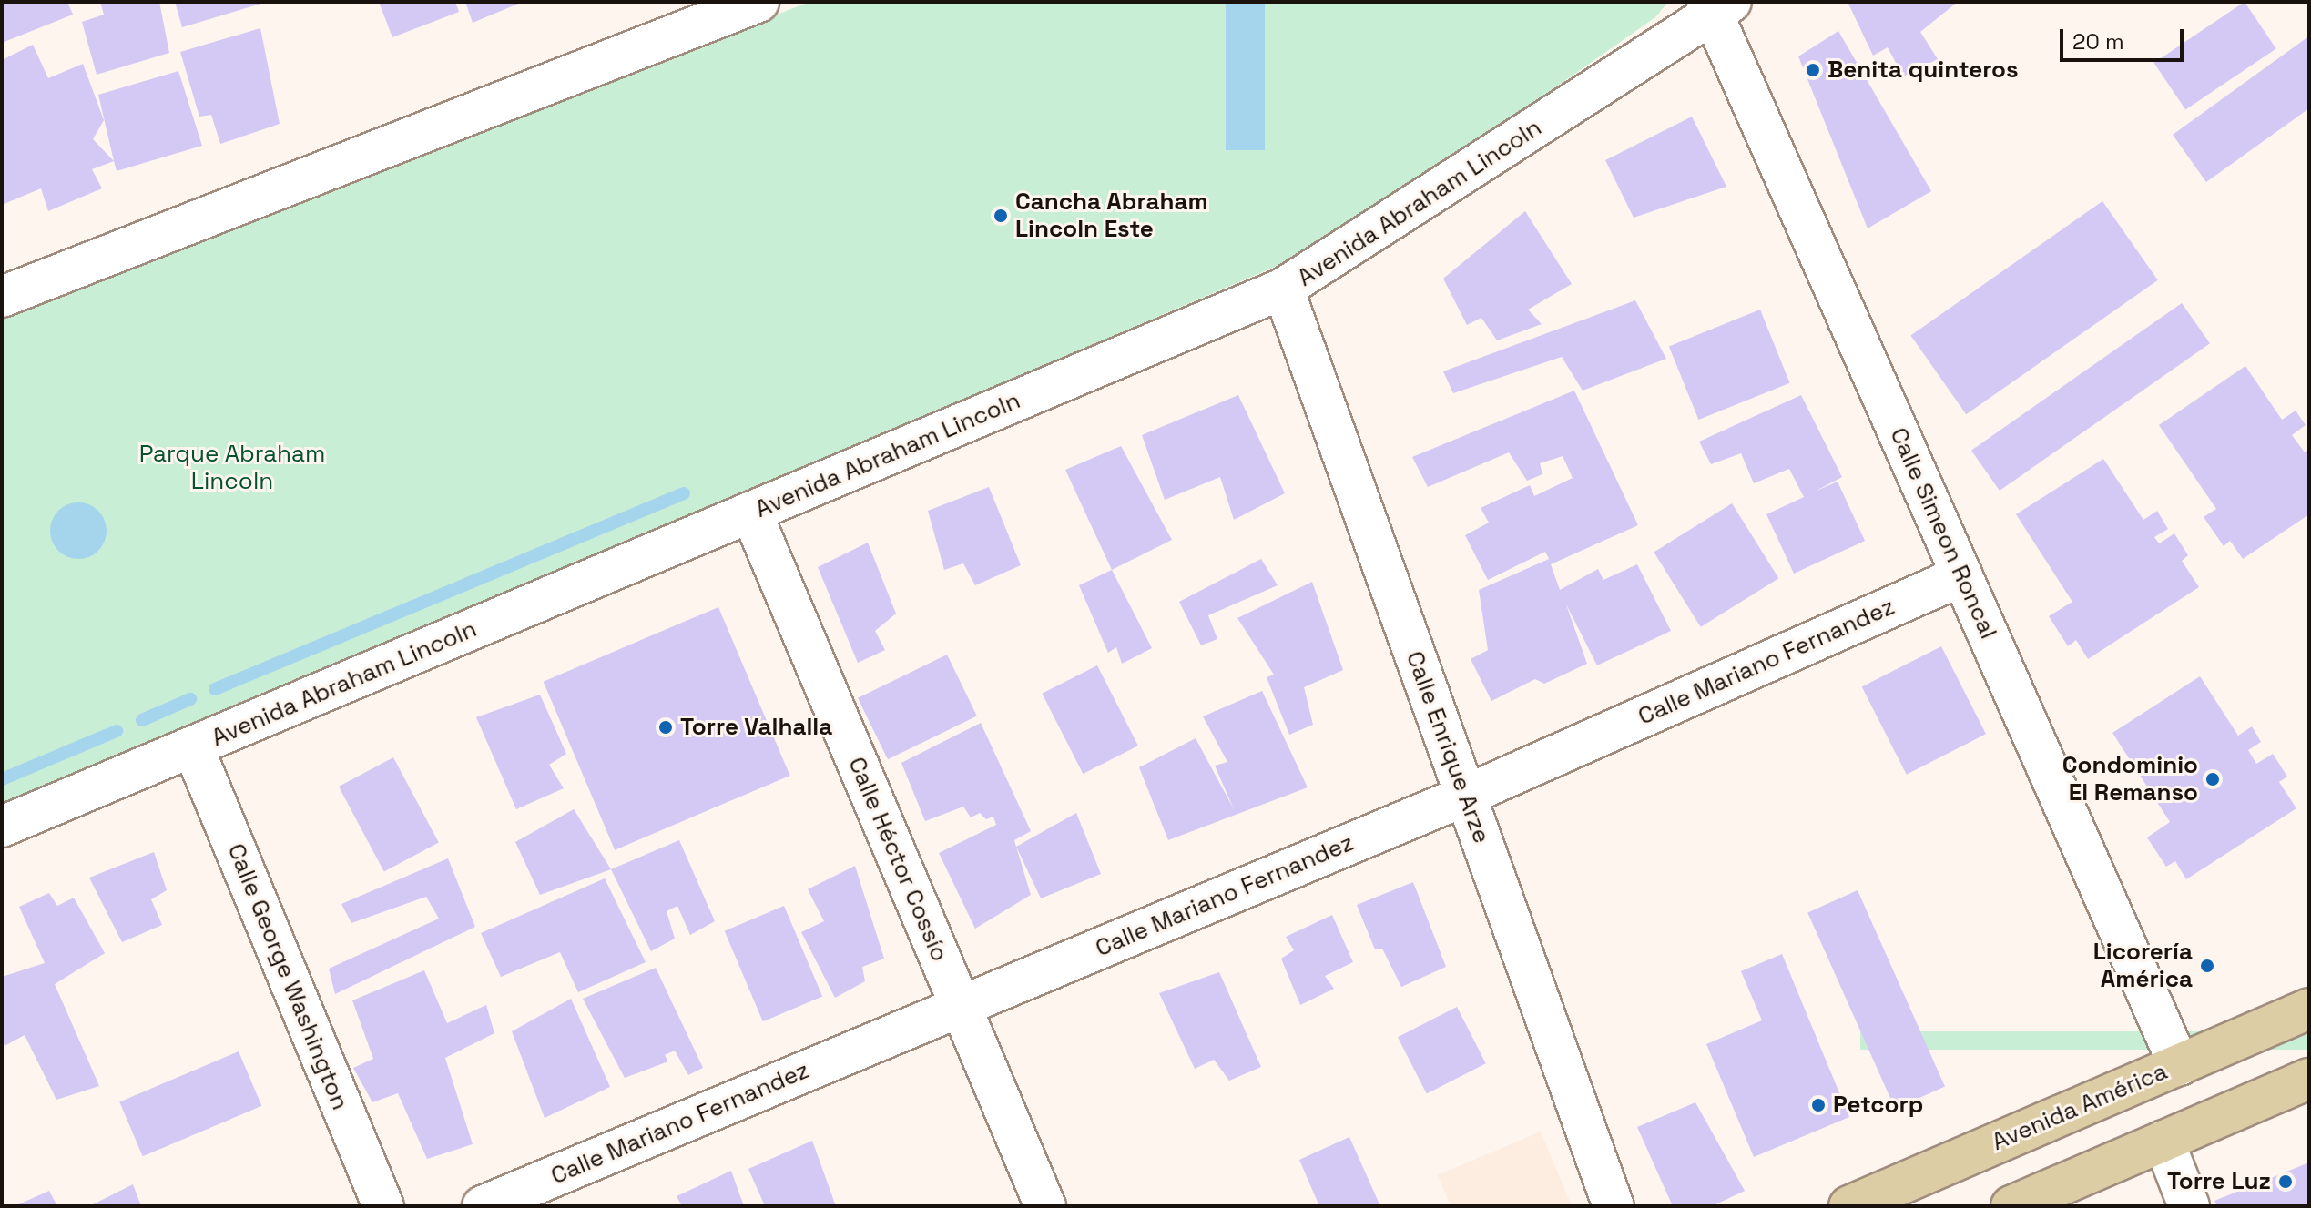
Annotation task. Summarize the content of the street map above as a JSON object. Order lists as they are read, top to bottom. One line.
{"streets":{"main road":["Avenida América"],"street":["Avenida Abraham Lincoln","Calle Simeon Roncal","Calle Mariano Fernandez","Calle Enrique Arze","Calle Héctor Cossío","Calle George Washington"]},"crossings":[["Avenida Abraham Lincoln","Calle Simeon Roncal"],["Avenida Abraham Lincoln","Calle Enrique Arze"],["Avenida Abraham Lincoln","Calle Héctor Cossío"],["Avenida Abraham Lincoln","Calle George Washington"],["Calle Simeon Roncal","Calle Mariano Fernandez"],["Calle Simeon Roncal","Avenida América"],["Calle Mariano Fernandez","Calle Enrique Arze"],["Calle Mariano Fernandez","Calle Héctor Cossío"]],"parks":["Parque Abraham Lincoln"],"places":["Benita quinteros","Cancha Abraham Lincoln Este","Torre Valhalla","Condominio El Remanso","Licorería América","Petcorp","Torre Luz"],"scale_bar":"20 m"}
